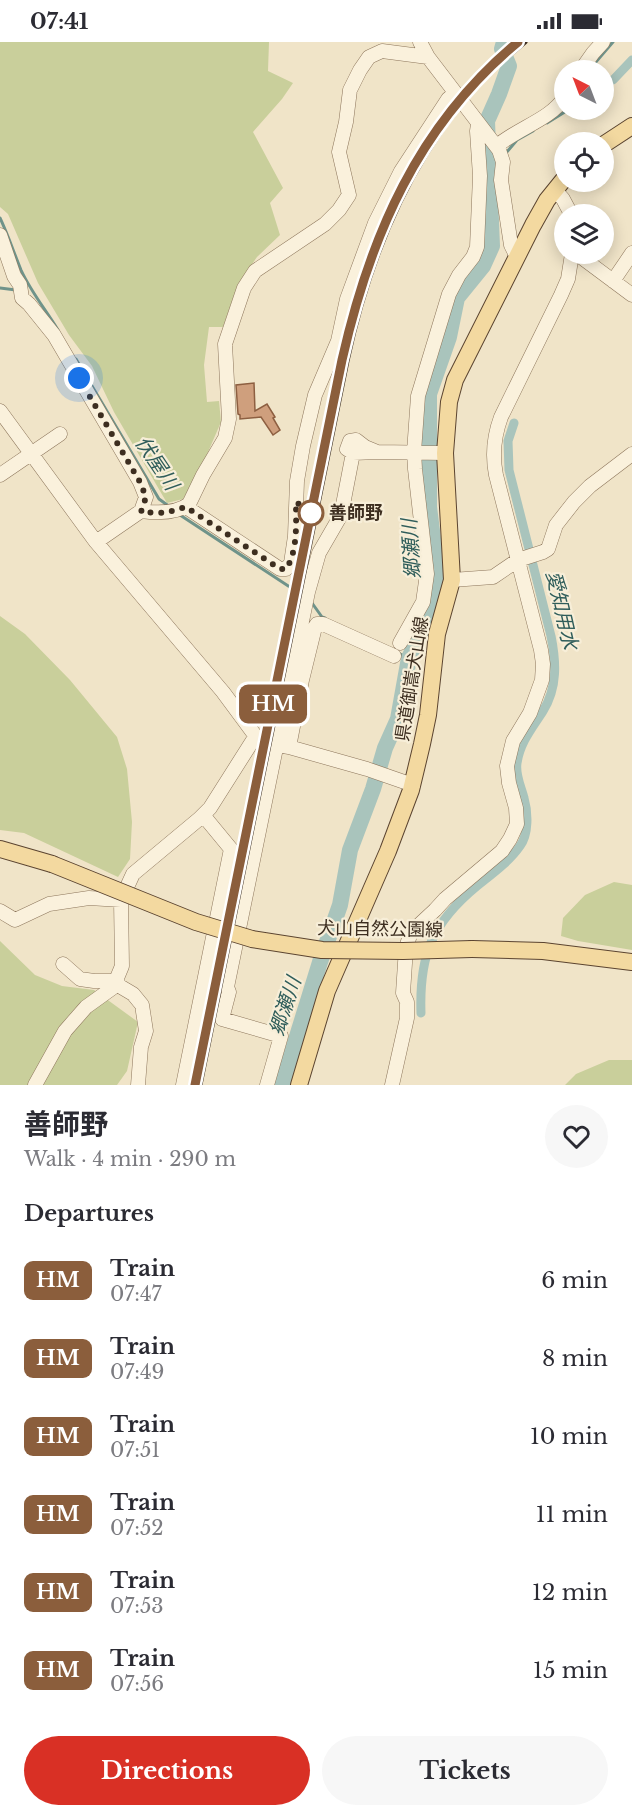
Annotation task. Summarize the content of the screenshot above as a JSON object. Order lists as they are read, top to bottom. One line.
{"streets":{"main road":["県道御嵩犬山線","犬山自然公園線"]},"water":["伏屋川","郷瀬川","愛知用水"],"places":["善師野"],"north":"top left","page":{"status":"07:41","on_map":"HM","heading":[["善師野","Walk · 4 min · 290 m"],"Departures"],"list":[{"mark":"HM","name":"Train","note":"07:47","value":"6 min"},{"mark":"HM","name":"Train","note":"07:49","value":"8 min"},{"mark":"HM","name":"Train","note":"07:51","value":"10 min"},{"mark":"HM","name":"Train","note":"07:52","value":"11 min"},{"mark":"HM","name":"Train","note":"07:53","value":"12 min"},{"mark":"HM","name":"Train","note":"07:56","value":"15 min"}],"buttons":["Directions","Tickets"]}}
